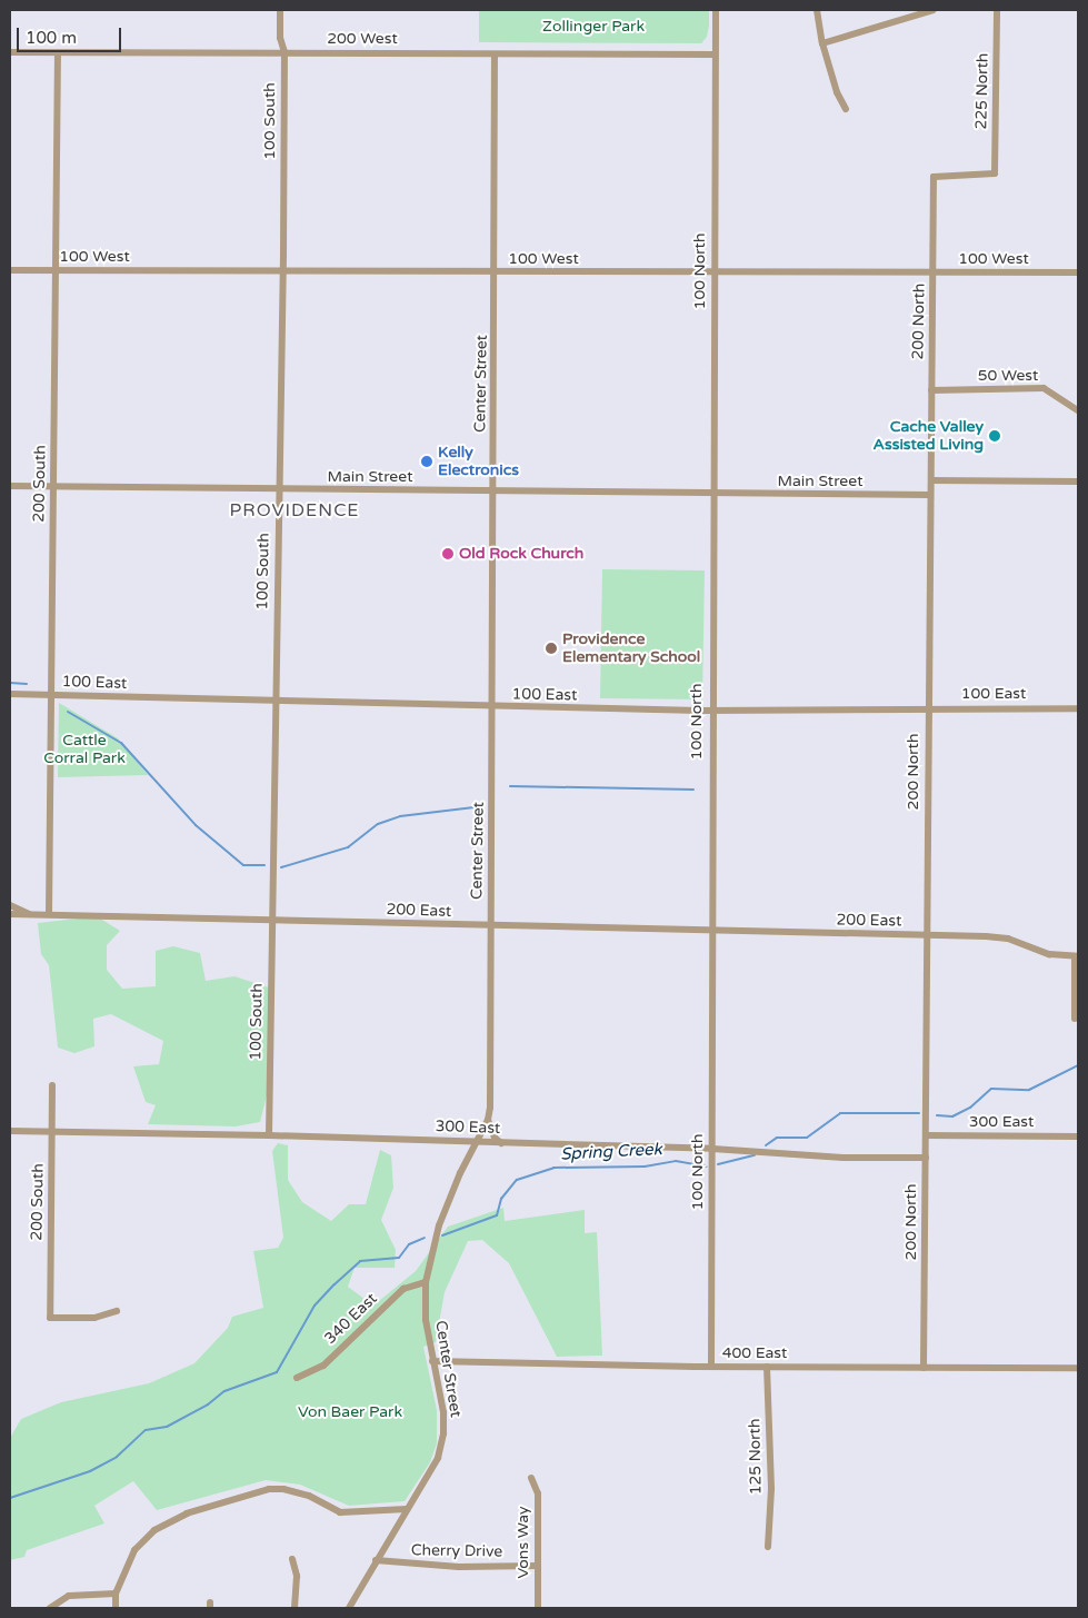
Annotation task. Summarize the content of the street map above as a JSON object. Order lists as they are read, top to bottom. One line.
{"streets":{"street":["200 West","225 North","100 South","100 West","100 North","200 North","50 West","Center Street","Main Street","200 South","100 East","200 East","300 East","340 East","400 East","125 North","Vons Way","Cherry Drive"]},"crossings":[["200 West","100 South"],["200 West","100 North"],["200 West","Center Street"],["200 West","200 South"],["225 North","200 North"],["100 South","100 West"],["100 South","Main Street"],["100 South","100 East"],["100 South","200 East"],["100 South","300 East"],["100 West","100 North"],["100 West","200 North"],["100 West","Center Street"],["100 West","200 South"],["100 North","Main Street"],["100 North","100 East"],["100 North","200 East"],["100 North","300 East"],["100 North","400 East"],["200 North","50 West"],["200 North","Main Street"],["200 North","100 East"],["200 North","200 East"],["200 North","300 East"],["200 North","400 East"],["Center Street","Main Street"],["Center Street","100 East"],["Center Street","200 East"],["Center Street","300 East"],["Center Street","340 East"],["Center Street","400 East"],["Center Street","Cherry Drive"],["Main Street","200 South"],["200 South","100 East"],["200 South","200 East"],["200 South","300 East"],["400 East","125 North"],["Vons Way","Cherry Drive"]],"districts":["PROVIDENCE"],"water":["Spring Creek"],"parks":["Zollinger Park","Cattle Corral Park","Von Baer Park"],"places":["Cache Valley Assisted Living","Kelly Electronics","Old Rock Church","Providence Elementary School"],"scale_bar":"100 m"}
